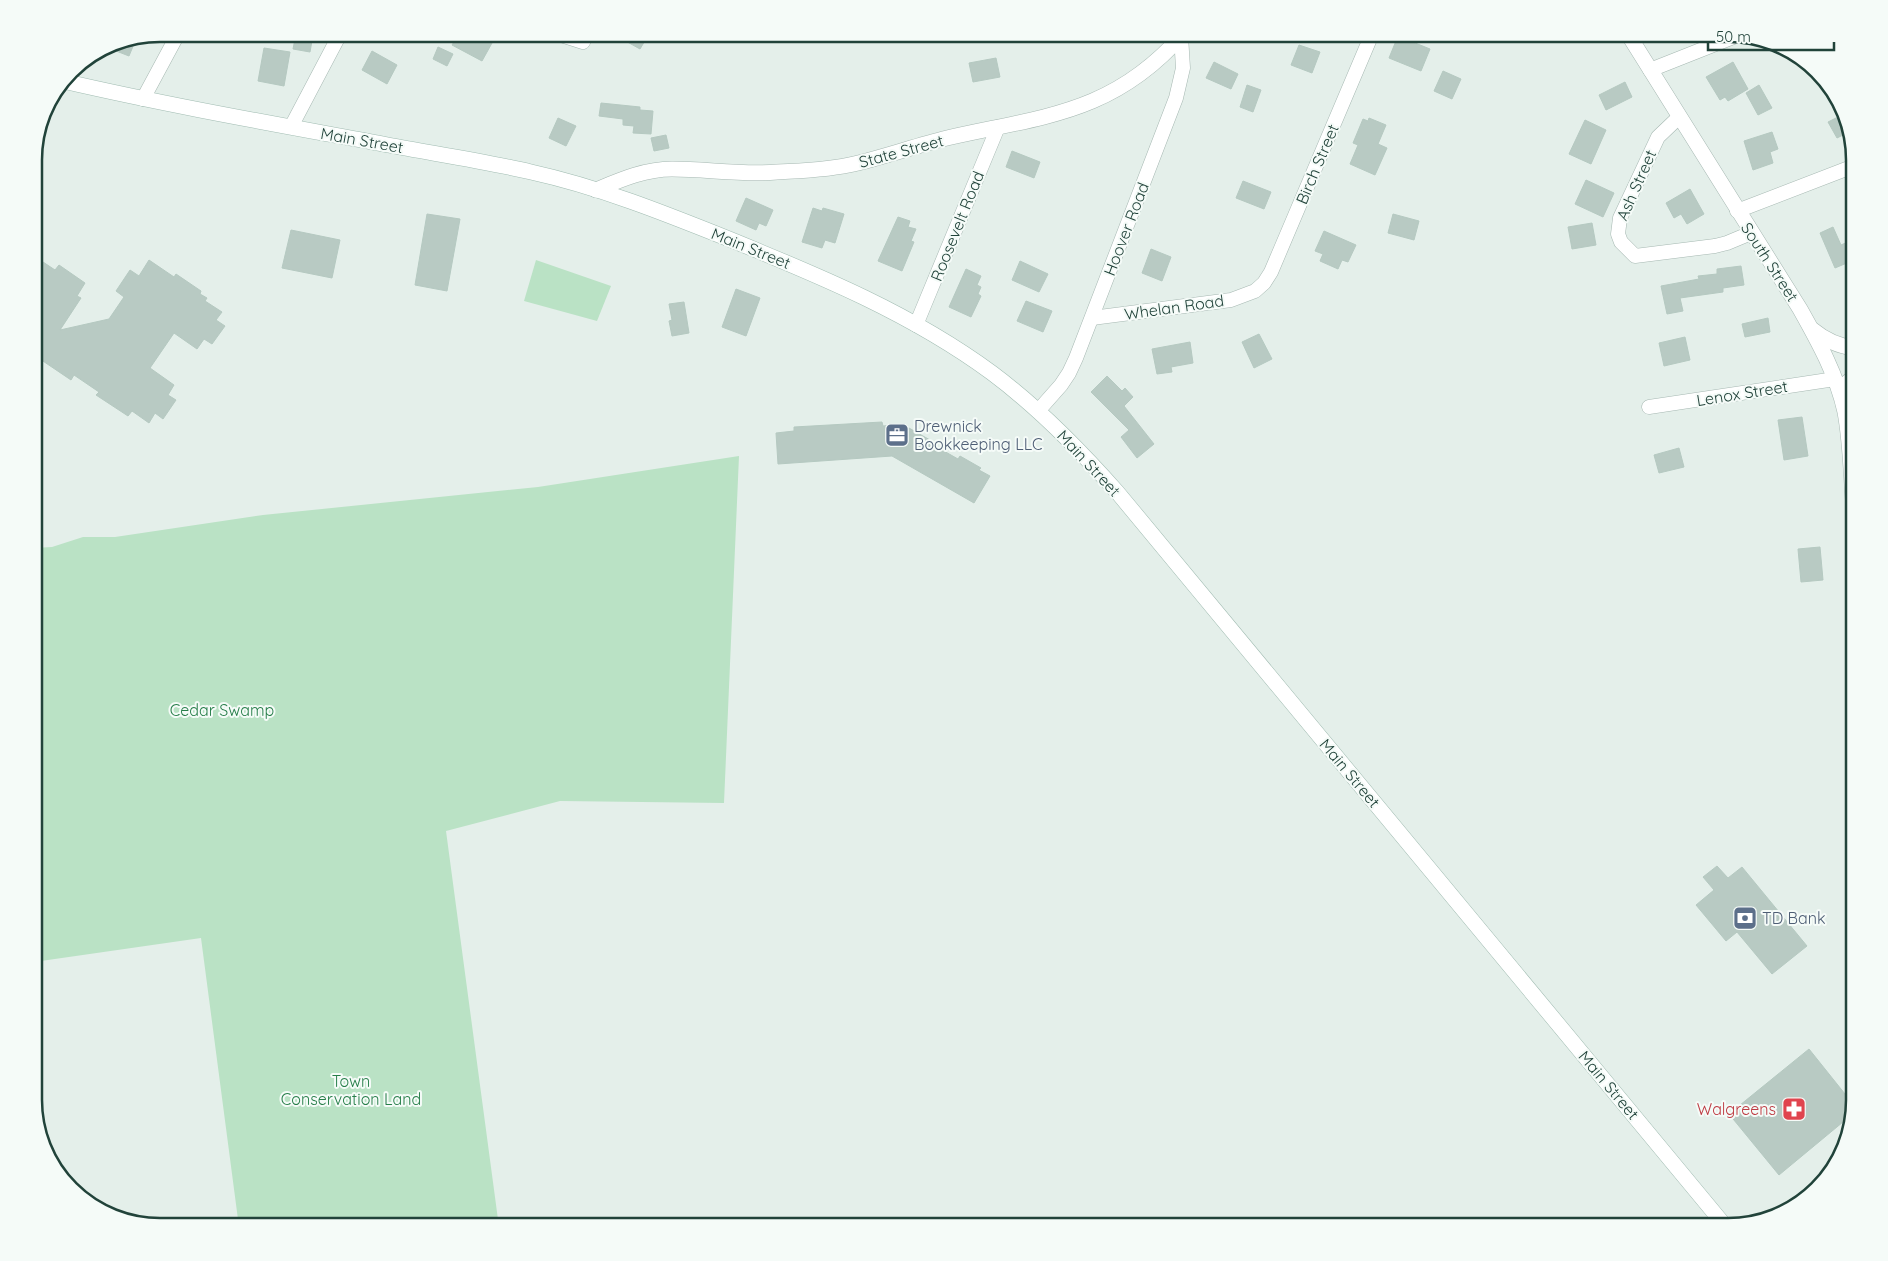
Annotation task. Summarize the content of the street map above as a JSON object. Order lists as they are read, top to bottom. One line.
{"streets":{"main road":["Main Street","State Street","South Street"],"street":["Birch Street","Ash Street","Roosevelt Road","Hoover Road","Whelan Road","Lenox Street"]},"crossings":[["Main Street","State Street"],["Main Street","Roosevelt Road"],["Main Street","Hoover Road"],["State Street","Roosevelt Road"],["Birch Street","Whelan Road"],["Ash Street","South Street"],["Hoover Road","Whelan Road"],["South Street","Lenox Street"]],"parks":["Cedar Swamp","Town Conservation Land"],"places":{"office":["Drewnick Bookkeeping LLC"],"bank":["TD Bank"],"pharmacy":["Walgreens"]},"scale_bar":"50 m"}
